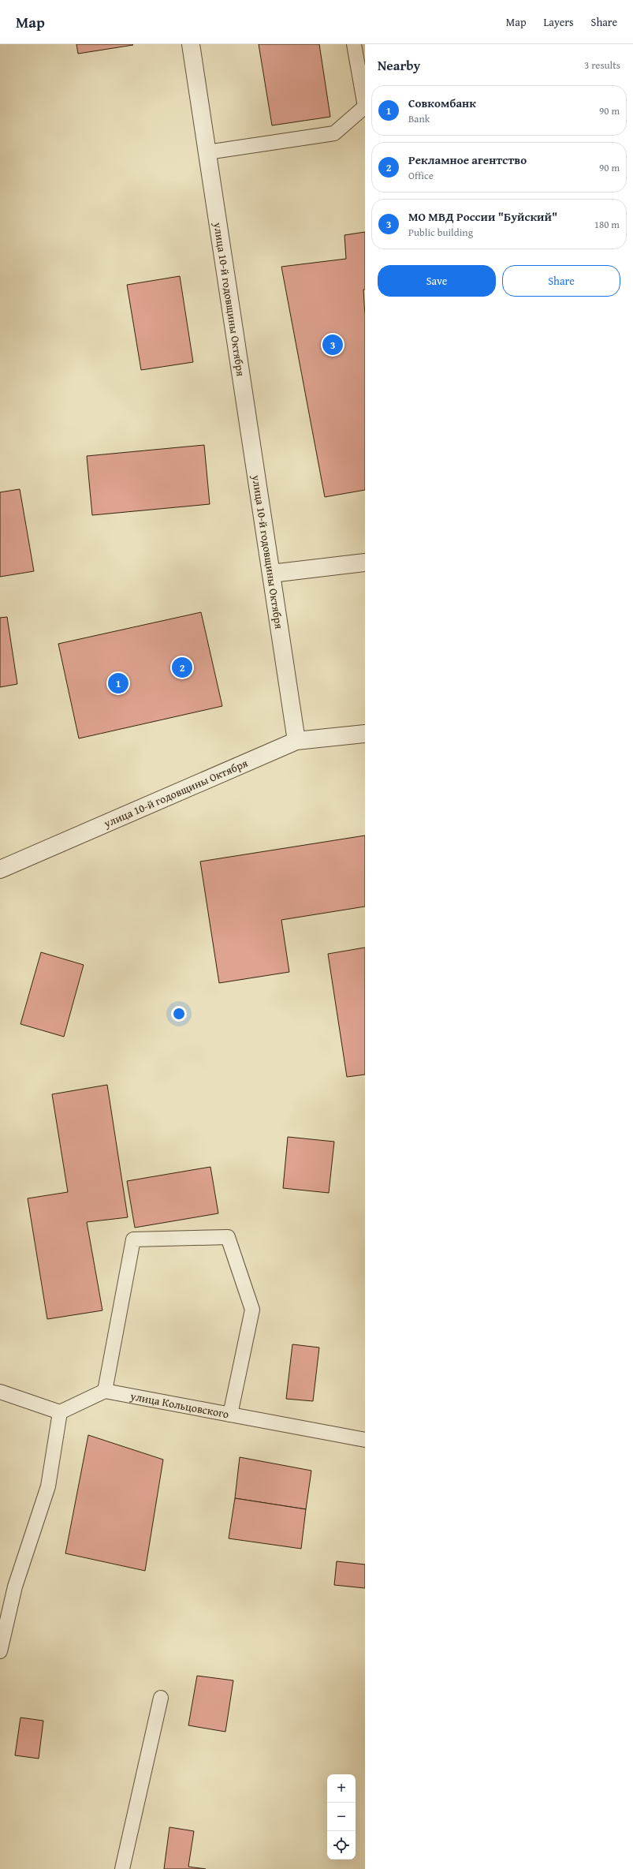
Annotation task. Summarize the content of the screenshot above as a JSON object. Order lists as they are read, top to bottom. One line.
{"streets":{"street":["улица 10-й годовщины Октября"],"lane":["улица Кольцовского"]},"page":{"header":"Map","nav":["Map","Layers","Share"],"heading":["Nearby","3 results"],"list":[{"mark":"1","name":"Совкомбанк","note":"Bank","value":"90 m"},{"mark":"2","name":"Рекламное агентство","note":"Office","value":"90 m"},{"mark":"3","name":"МО МВД России \"Буйский\"","note":"Public building","value":"180 m"}],"buttons":["Save","Share"],"pins":["3","2","1"],"map_buttons":["+","−"]}}
